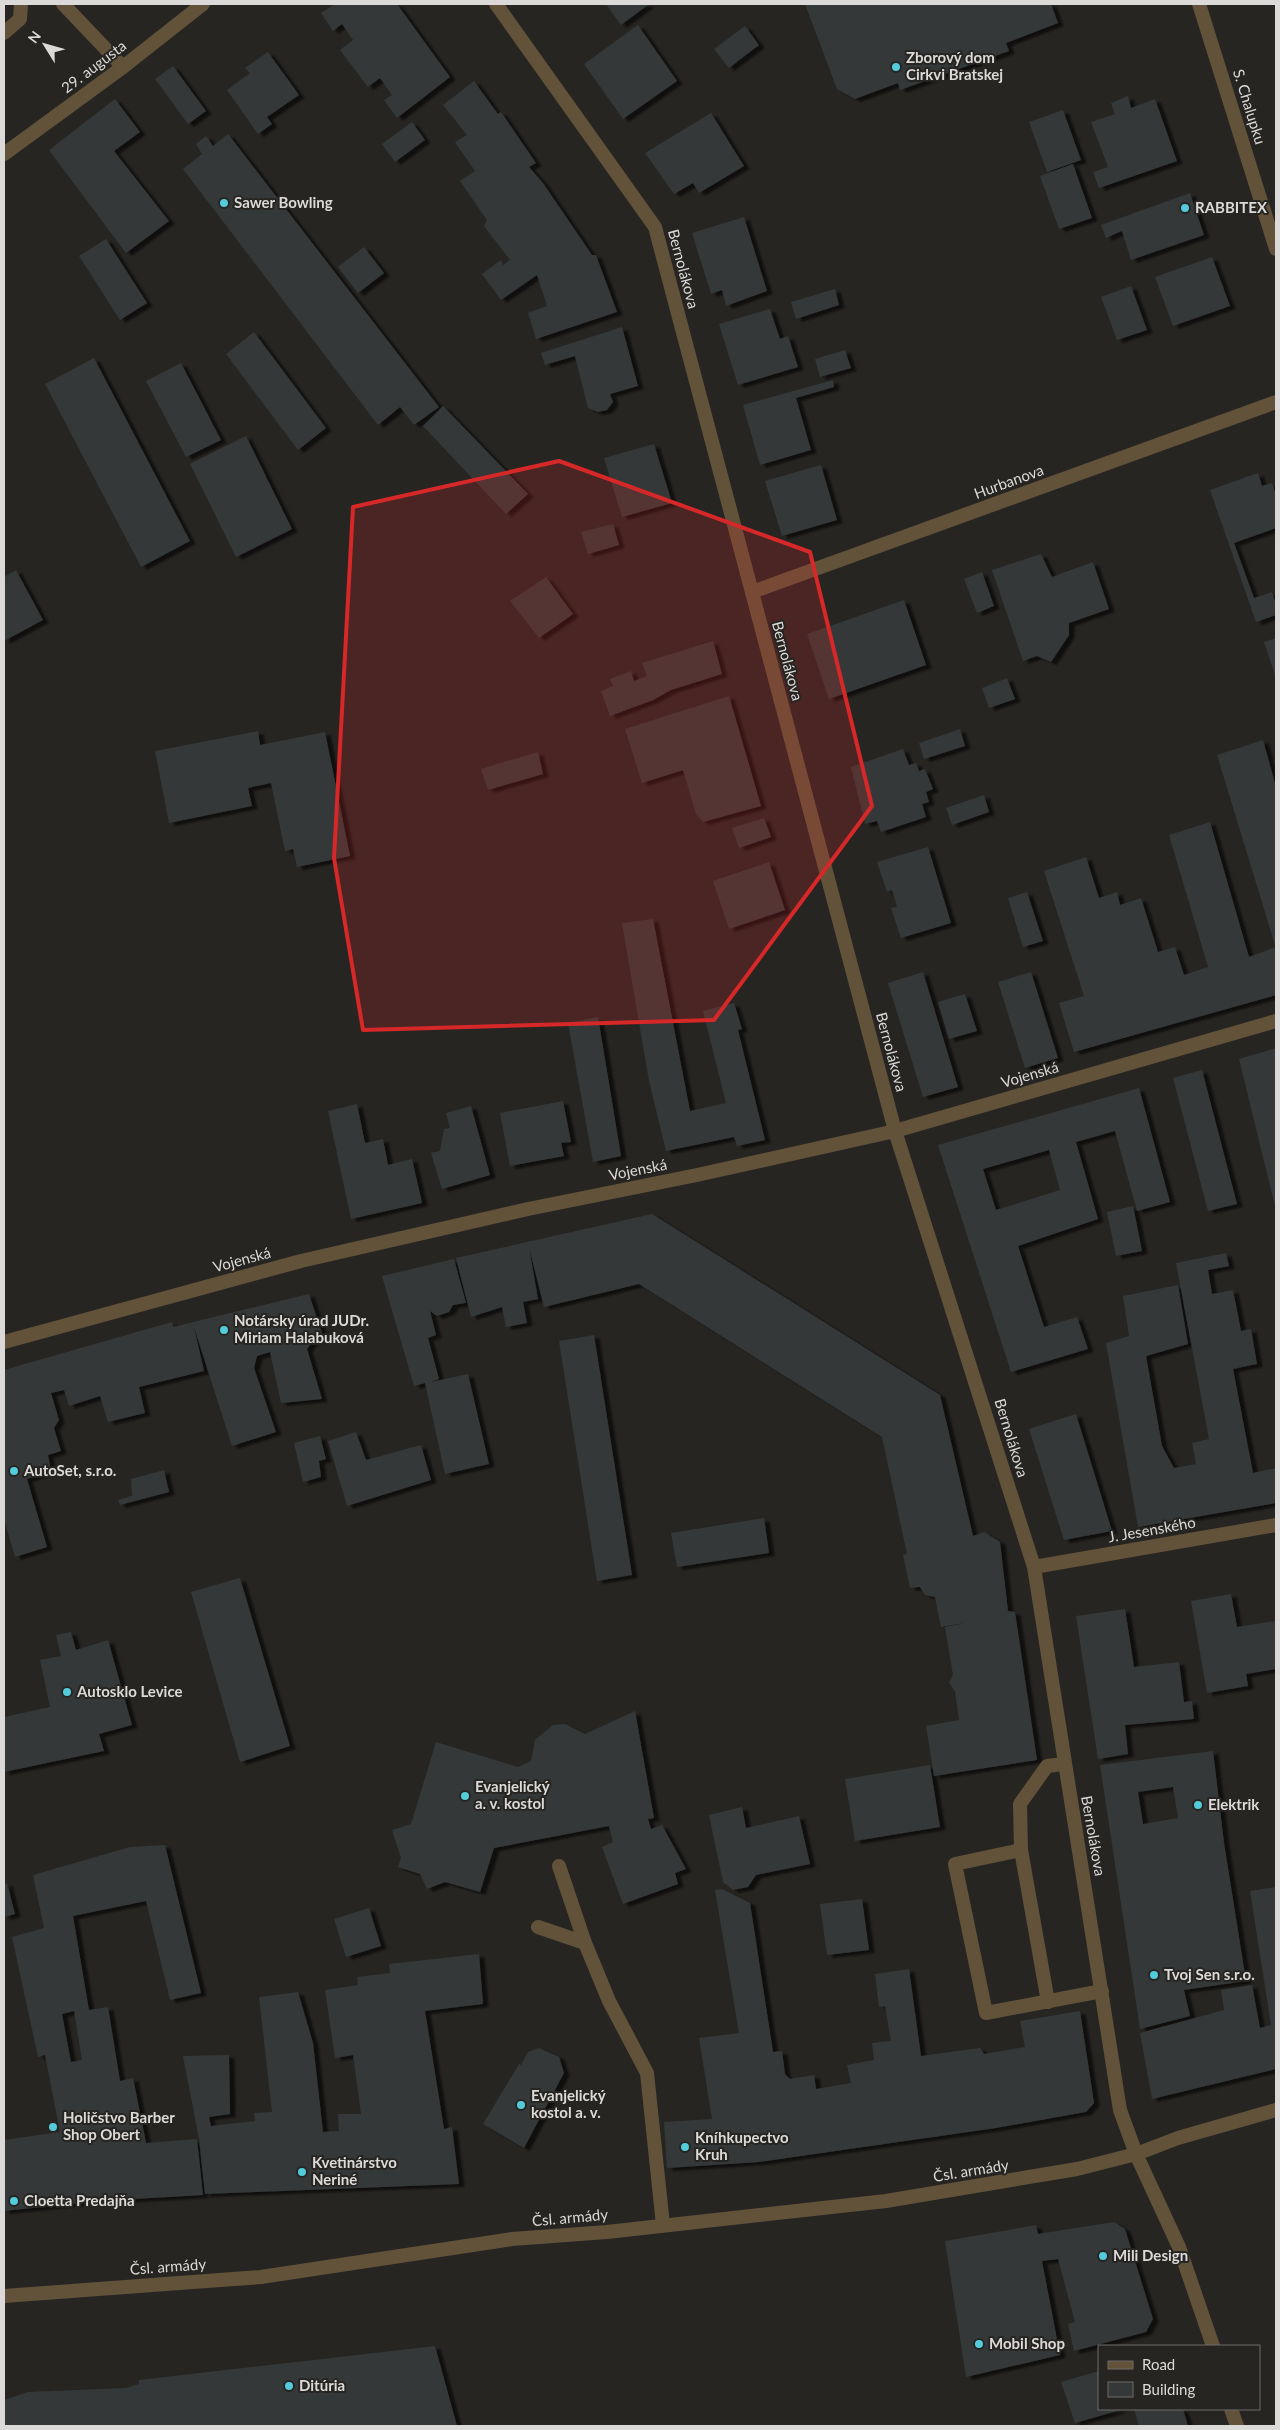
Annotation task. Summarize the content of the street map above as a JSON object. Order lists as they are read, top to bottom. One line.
{"streets":{"street":["29. augusta","S. Chalupku","Bernolákova","Hurbanova","Vojenská","J. Jesenského","Čsl. armády"]},"crossings":[["Bernolákova","Hurbanova"],["Bernolákova","Vojenská"],["Bernolákova","J. Jesenského"],["Bernolákova","Čsl. armády"]],"places":["Zborový dom Cirkvi Bratskej","Sawer Bowling","RABBITEX","Notársky úrad JUDr. Miriam Halabuková","AutoSet, s.r.o.","Autosklo Levice","Evanjelický a. v. kostol","Elektrik","Tvoj Sen s.r.o.","Evanjelický kostol a. v.","Holičstvo Barber Shop Obert","Kníhkupectvo Kruh","Kvetinárstvo Neriné","Cloetta Predajňa","Mili Design","Mobil Shop","Ditúria"],"legend":["Road","Building"],"north":"top left"}
